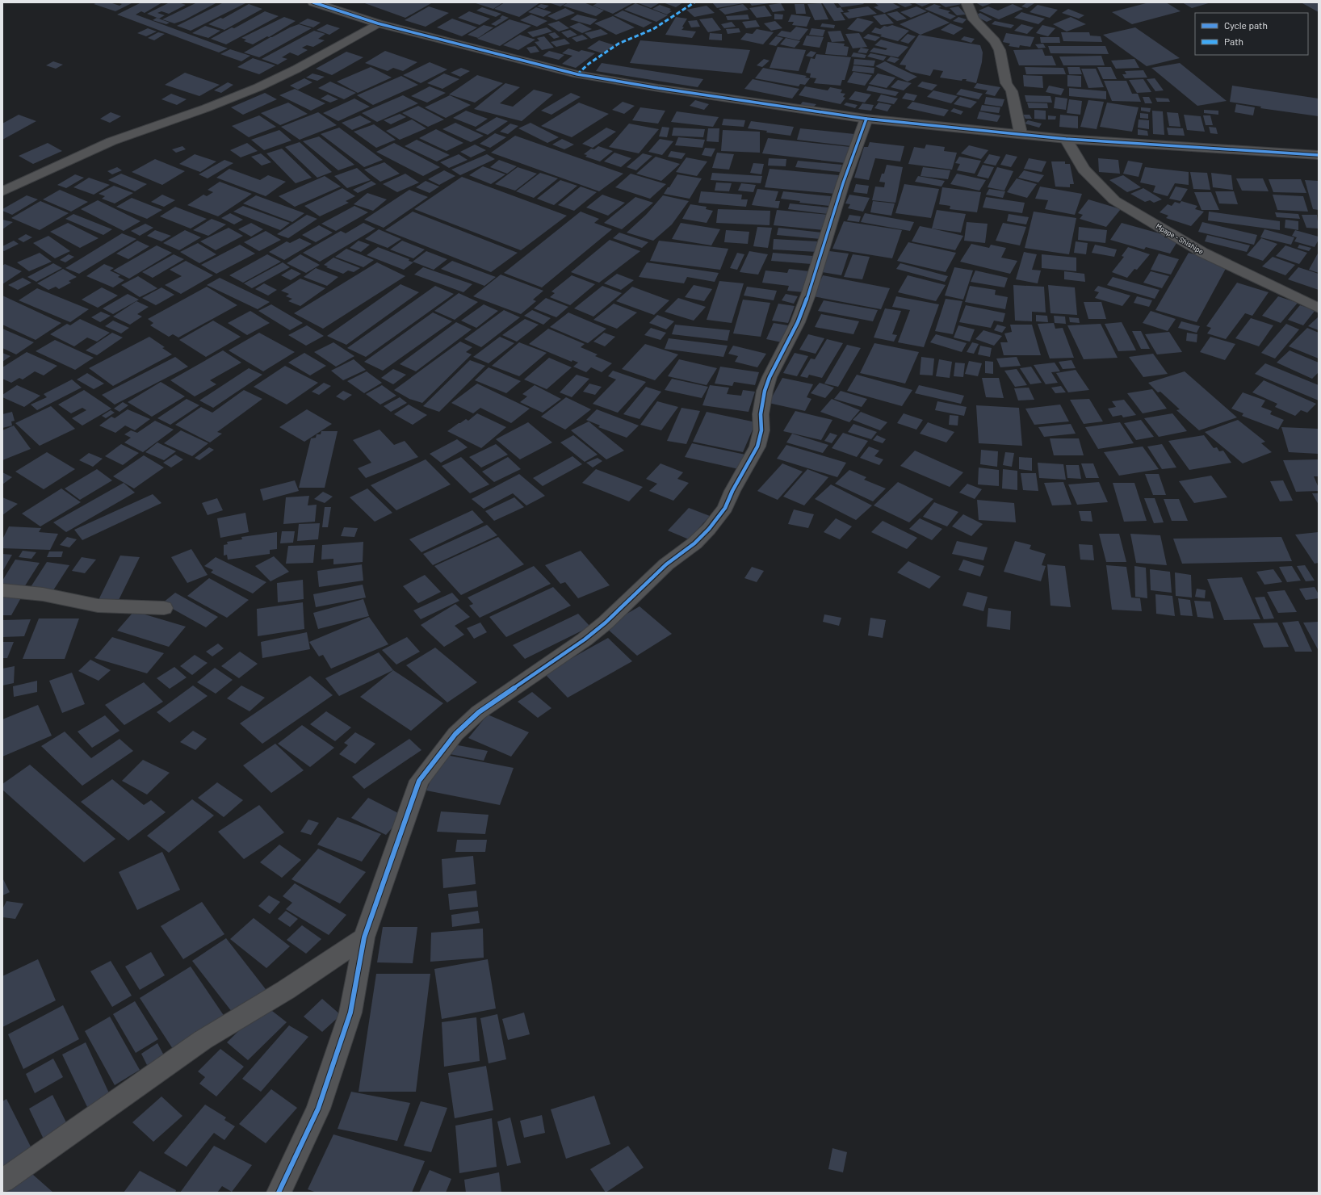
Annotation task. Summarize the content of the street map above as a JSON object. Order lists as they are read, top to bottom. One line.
{"streets":{"street":["Mpape - Shishipe"]},"legend":["Cycle path","Path"]}
